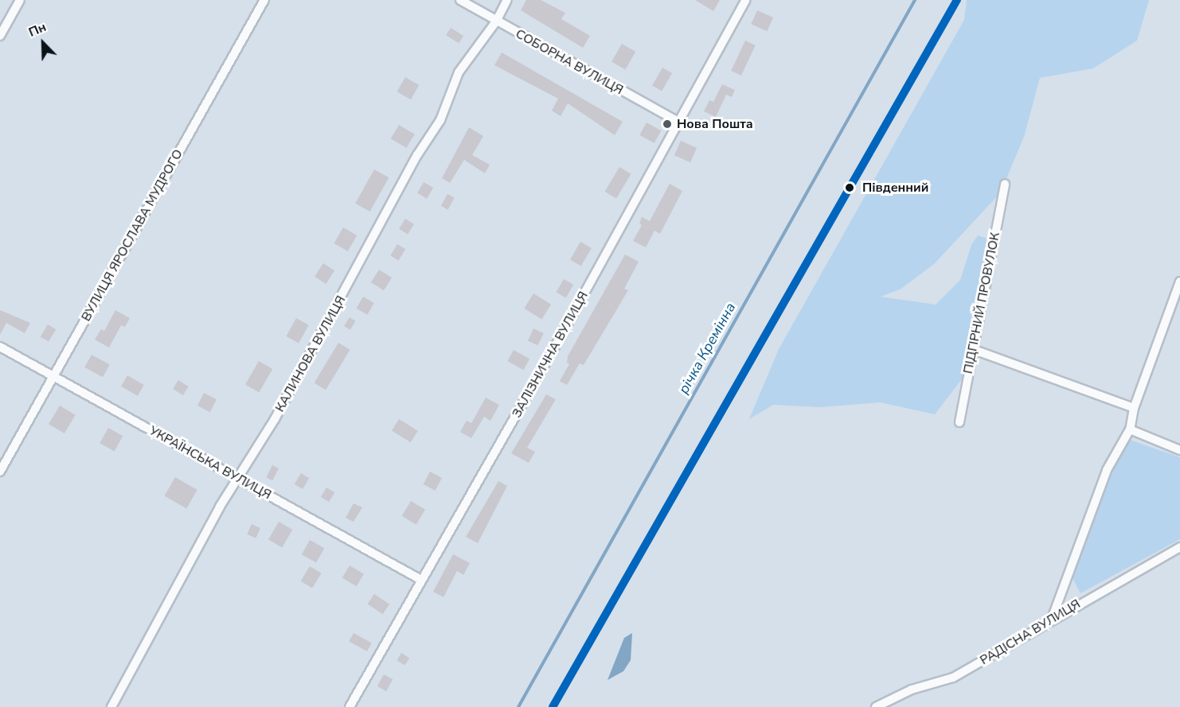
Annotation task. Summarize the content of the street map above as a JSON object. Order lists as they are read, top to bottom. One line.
{"streets":{"street":["СОБОРНА ВУЛИЦЯ","ВУЛИЦЯ ЯРОСЛАВА МУДРОГО","ПІДГІРНИЙ ПРОВУЛОК","КАЛИНОВА ВУЛИЦЯ","ЗАЛІЗНИЧНА ВУЛИЦЯ","УКРАЇНСЬКА ВУЛИЦЯ","РАДІСНА ВУЛИЦЯ"]},"crossings":[["СОБОРНА ВУЛИЦЯ","КАЛИНОВА ВУЛИЦЯ"],["СОБОРНА ВУЛИЦЯ","ЗАЛІЗНИЧНА ВУЛИЦЯ"],["ВУЛИЦЯ ЯРОСЛАВА МУДРОГО","УКРАЇНСЬКА ВУЛИЦЯ"],["КАЛИНОВА ВУЛИЦЯ","УКРАЇНСЬКА ВУЛИЦЯ"],["ЗАЛІЗНИЧНА ВУЛИЦЯ","УКРАЇНСЬКА ВУЛИЦЯ"]],"water":["річка Кремінна"],"places":["Нова Пошта","Південний"],"north":"top left"}
